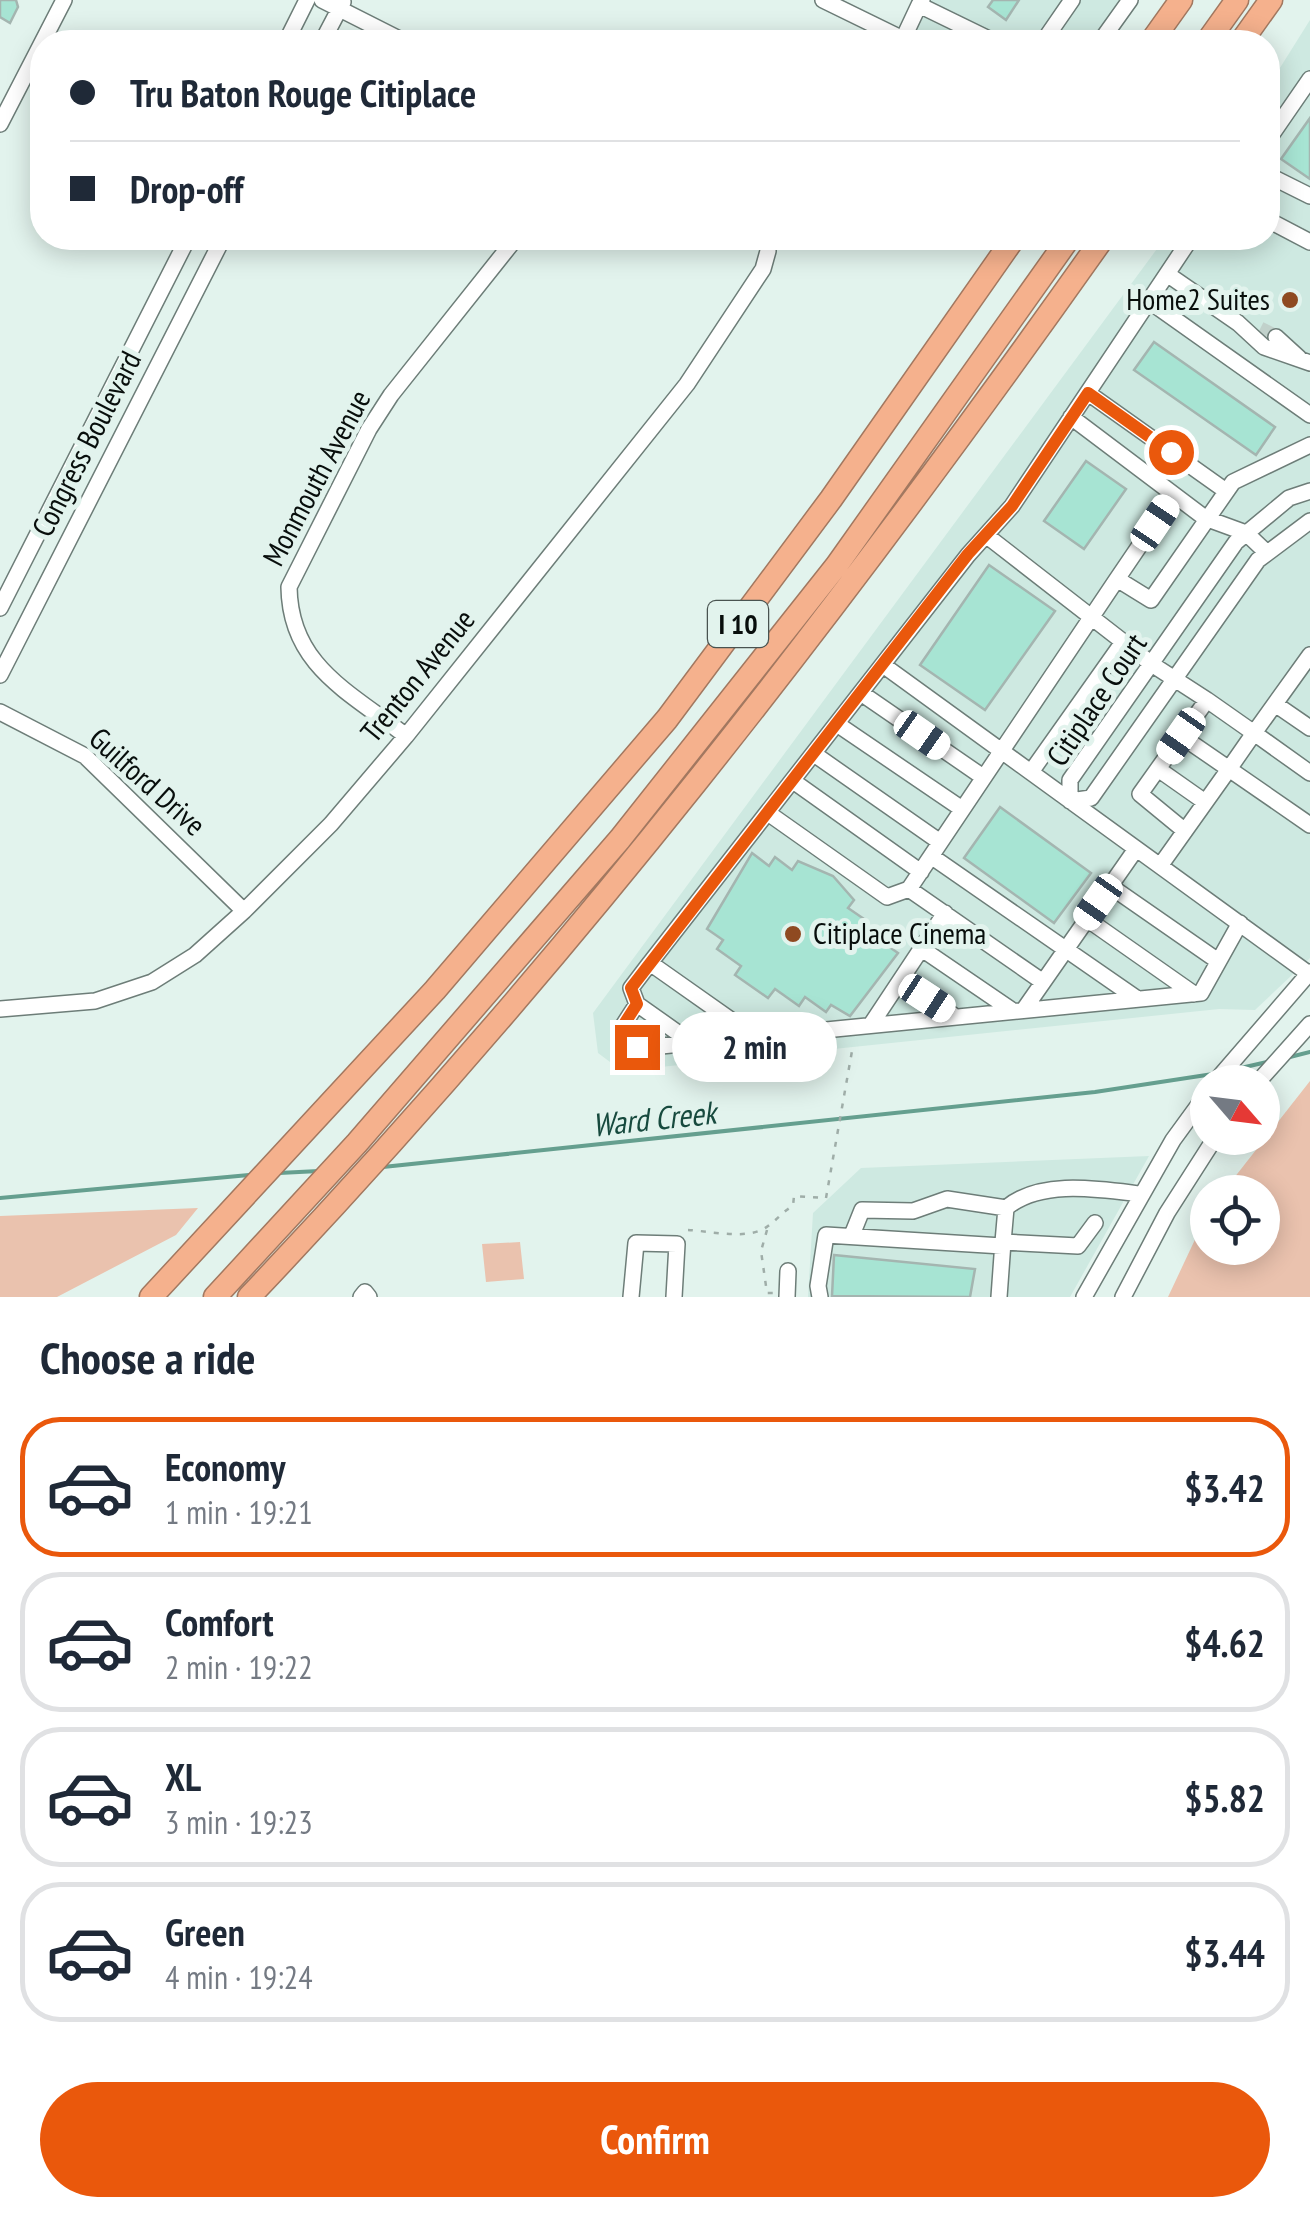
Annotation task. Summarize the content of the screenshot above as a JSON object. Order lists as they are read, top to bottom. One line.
{"streets":{"highway":["I 10"],"street":["Congress Boulevard","Monmouth Avenue","Trenton Avenue","Citiplace Court","Guilford Drive"]},"crossings":[["Monmouth Avenue","Trenton Avenue"],["Trenton Avenue","Guilford Drive"]],"water":["Ward Creek"],"places":["Home2 Suites","Citiplace Cinema"],"north":"bottom right","page":{"banner":["Tru Baton Rouge Citiplace","Drop-off"],"bubble":"2 min","heading":"Choose a ride","list":[{"name":"Economy","note":"1 min · 19:21","value":"$3.42"},{"name":"Comfort","note":"2 min · 19:22","value":"$4.62"},{"name":"XL","note":"3 min · 19:23","value":"$5.82"},{"name":"Green","note":"4 min · 19:24","value":"$3.44"}],"buttons":"Confirm"}}
